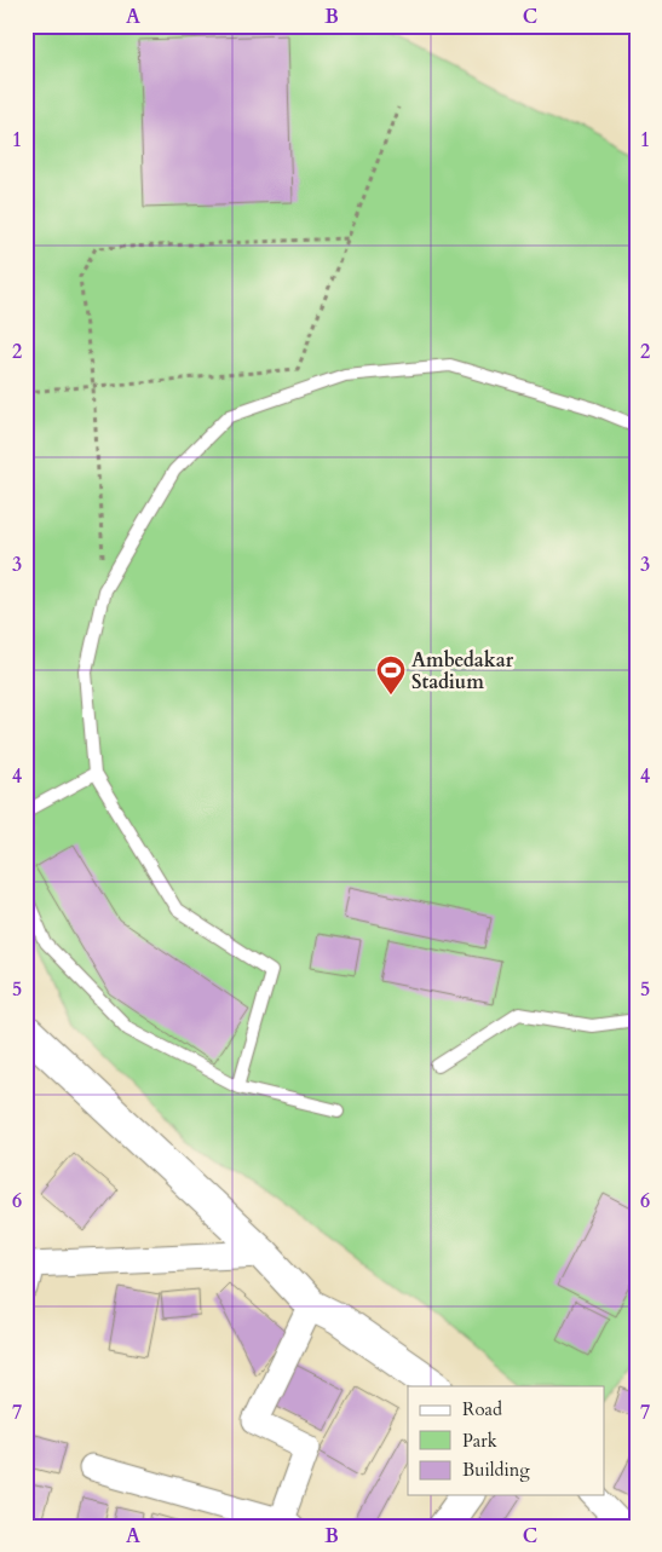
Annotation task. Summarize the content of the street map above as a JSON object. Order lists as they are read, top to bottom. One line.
{"places":{"sports":["Ambedakar Stadium"]},"legend":["Road","Park","Building"],"grid":{"columns":["A","B","C"],"rows":["1","2","3","4","5","6","7"]}}
